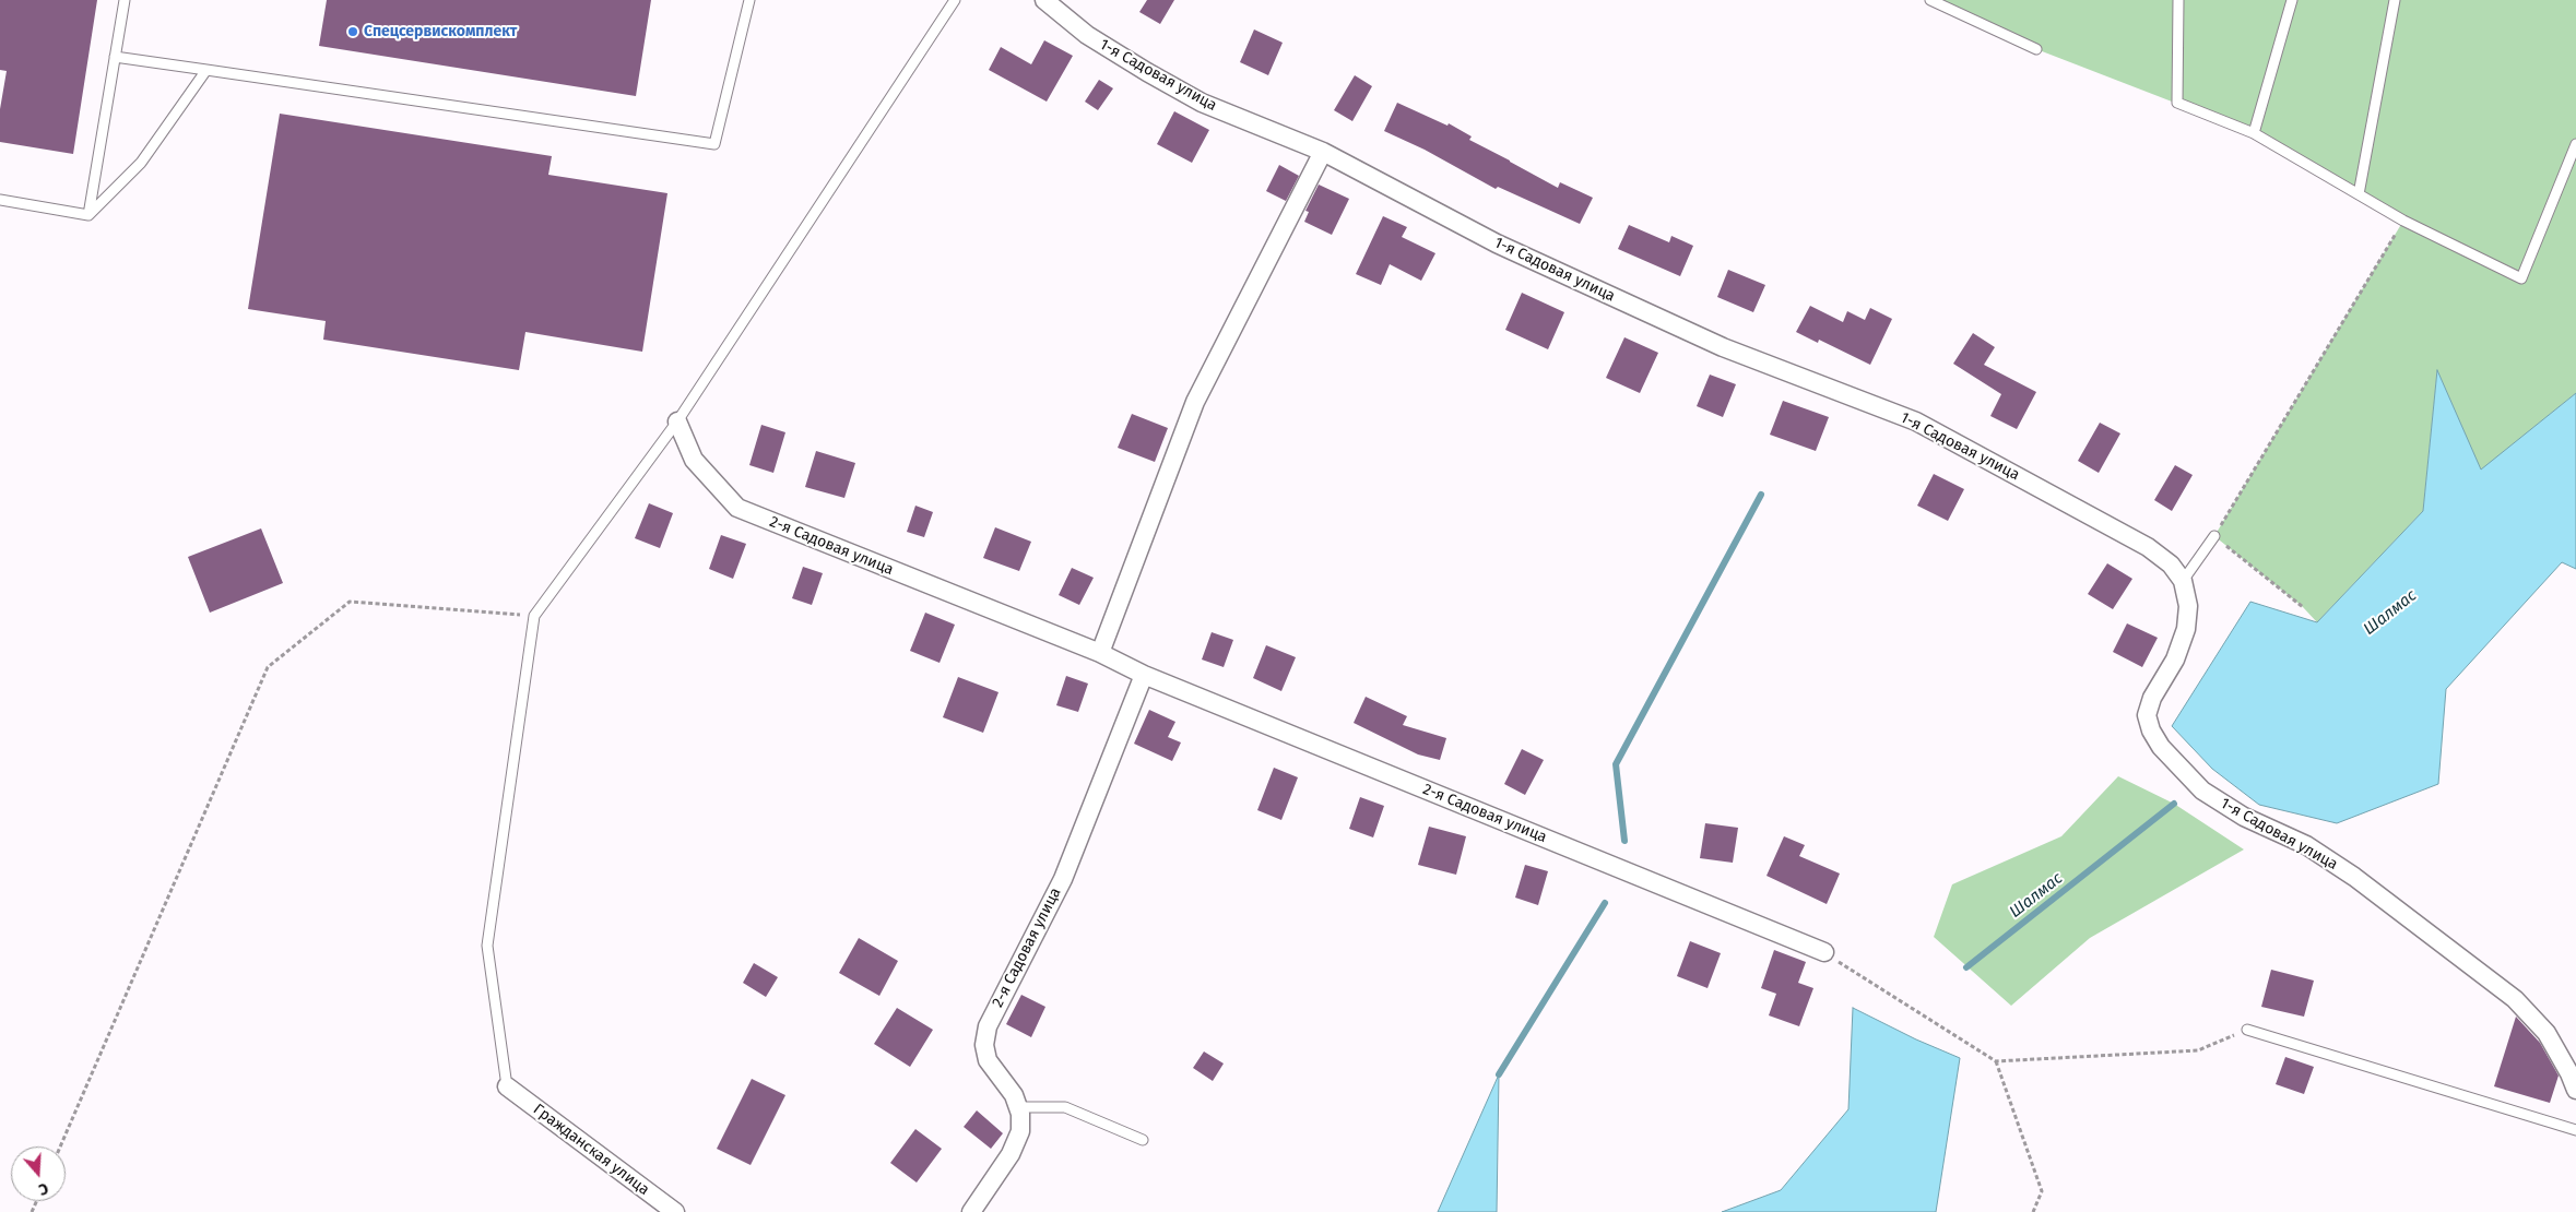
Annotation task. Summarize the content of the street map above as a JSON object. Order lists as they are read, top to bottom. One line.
{"streets":{"street":["1-я Садовая улица","2-я Садовая улица","Гражданская улица"]},"water":["Шалмас"],"places":["Спецсервискомплект"],"north":"bottom"}
